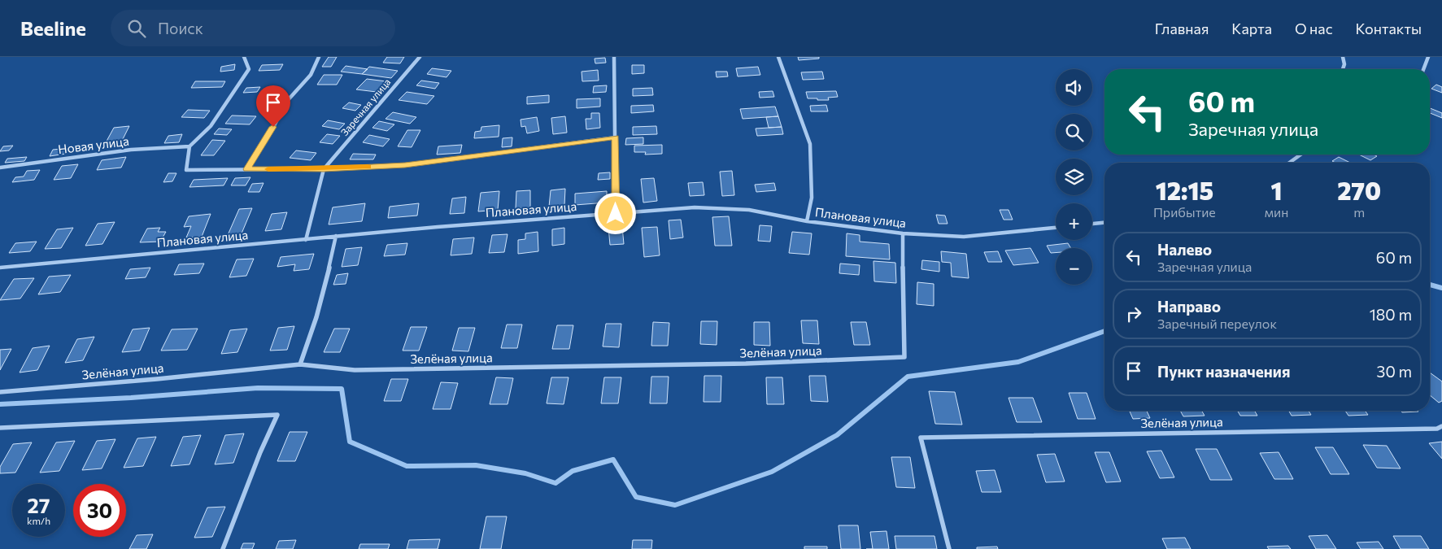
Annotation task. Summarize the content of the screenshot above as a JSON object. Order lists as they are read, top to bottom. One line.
{"streets":{"street":["Заречная улица","Новая улица","Плановая улица","Зелёная улица"]},"crossings":[["Заречная улица","Плановая улица"],["Плановая улица","Зелёная улица"]],"page":{"header":"Beeline","search":"Поиск","nav":["Главная","Карта","О нас","Контакты"],"map_buttons":["+","−"],"turn":["60 m","Заречная улица"],"eta":["12:15","Прибытие","1","мин","270","m"],"list":[{"name":"Налево","note":"Заречная улица","value":"60 m"},{"name":"Направо","note":"Заречный переулок","value":"180 m"},{"name":"Пункт назначения","value":"30 m"}],"speed":"27 km/h","limit":"30"}}
